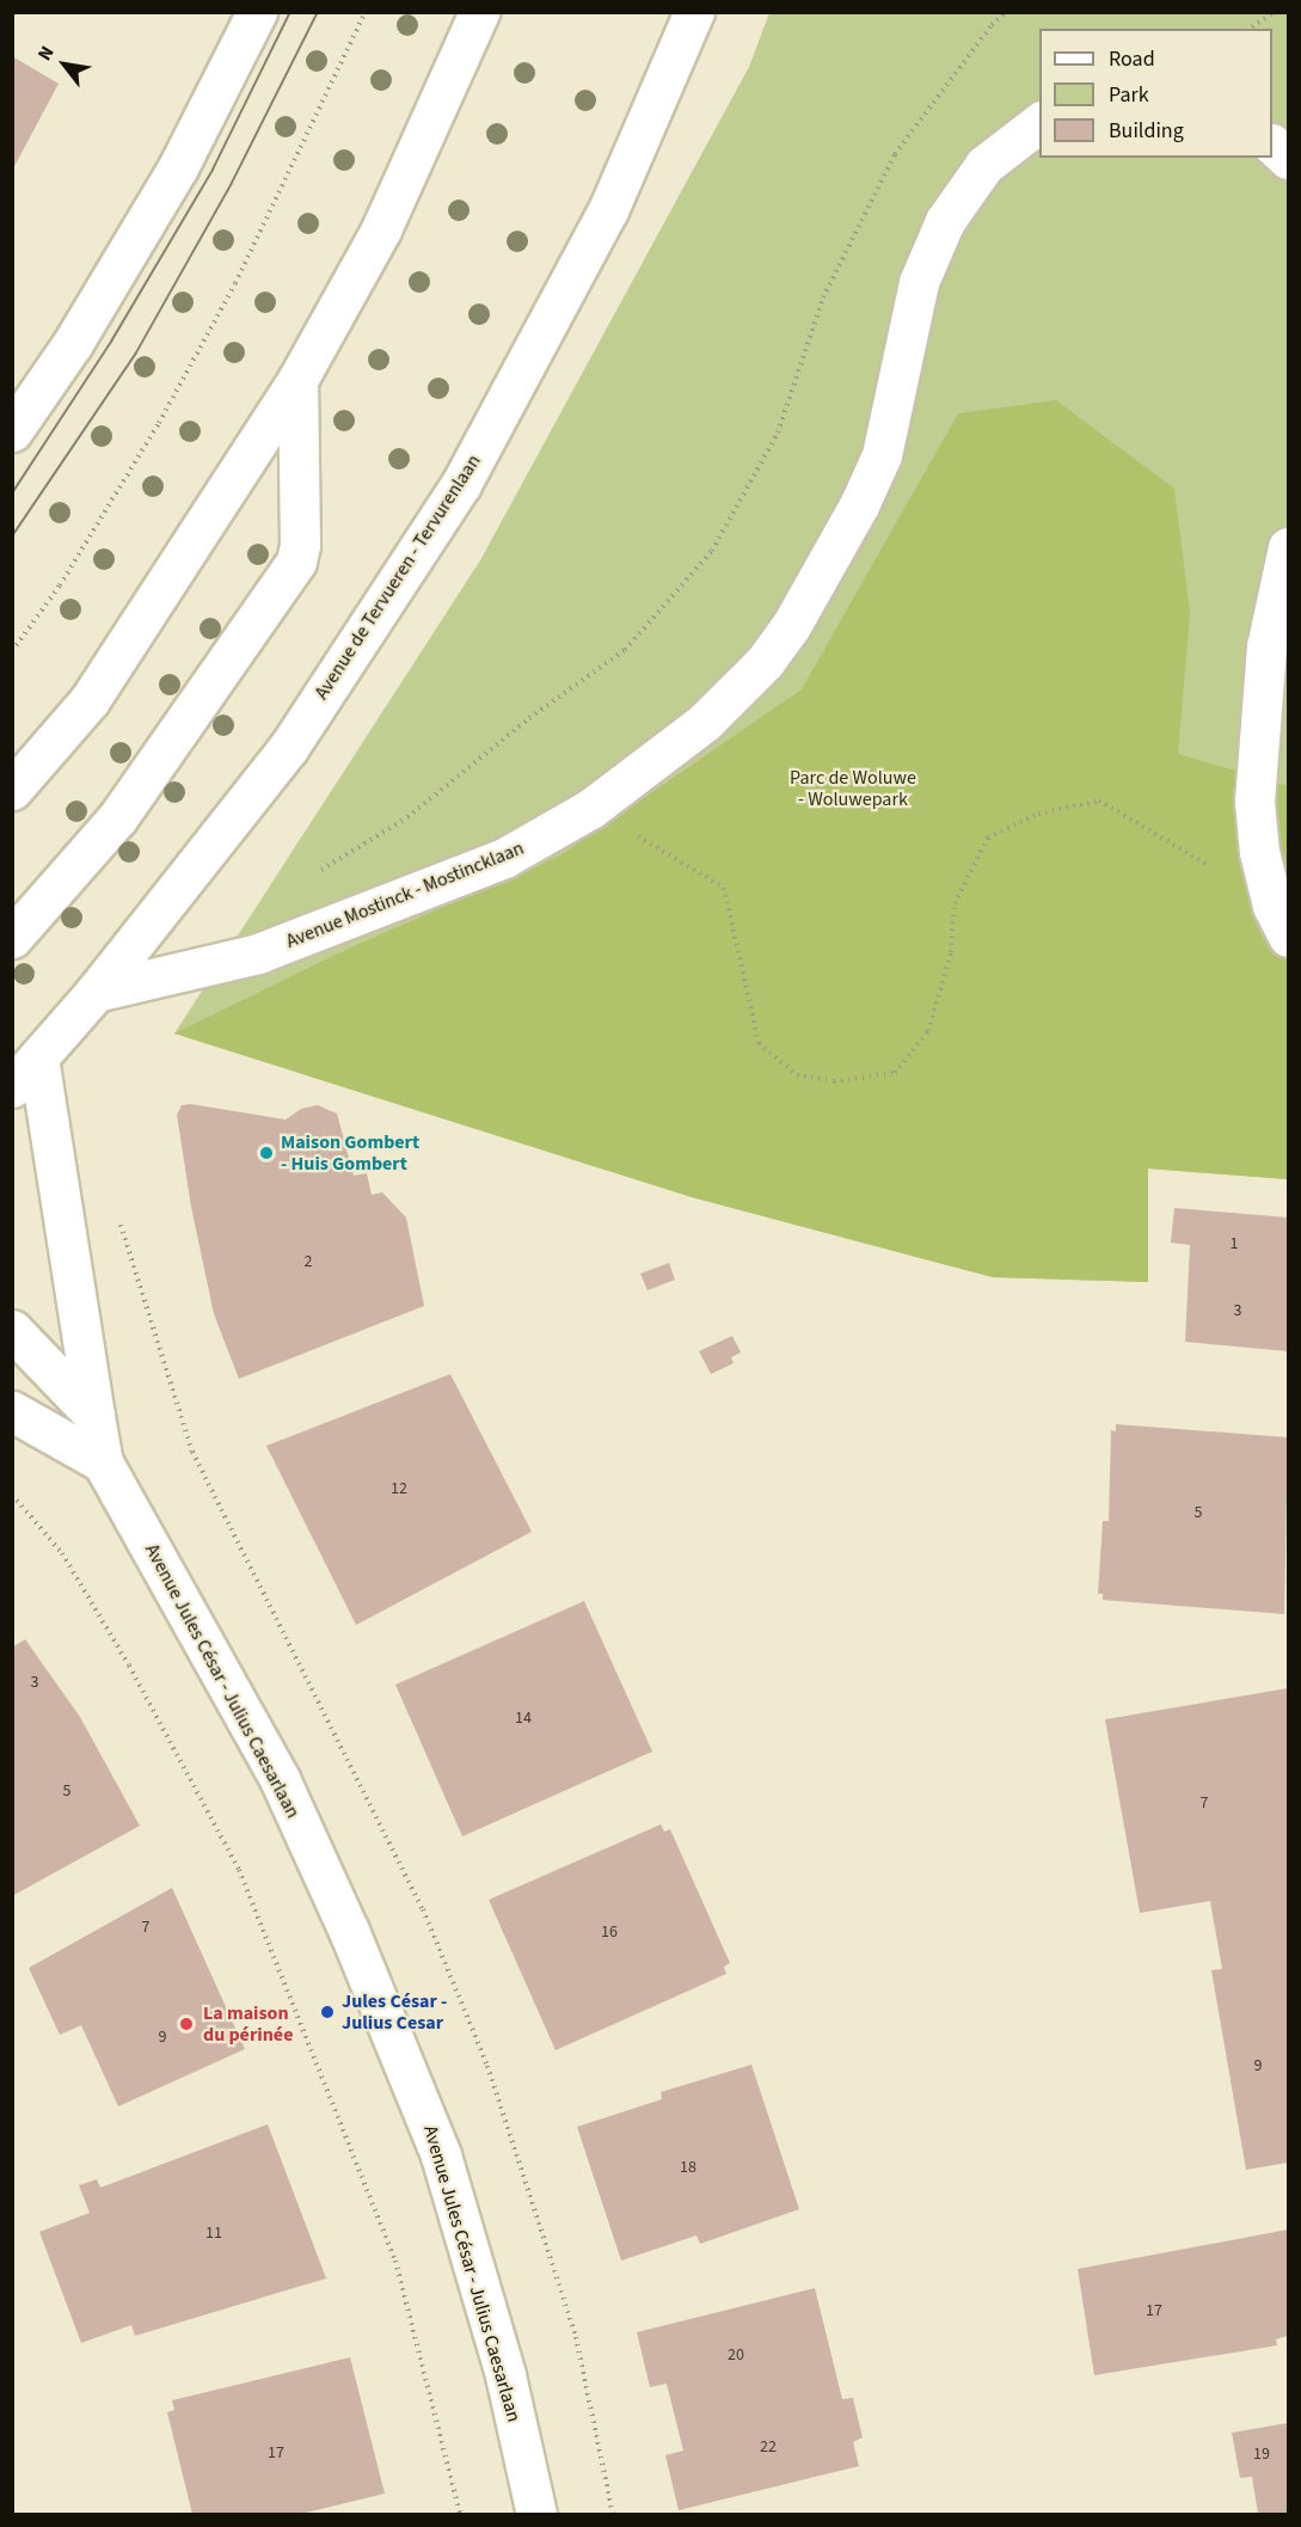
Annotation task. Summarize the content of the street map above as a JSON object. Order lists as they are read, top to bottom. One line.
{"streets":{"street":["Avenue de Tervueren - Tervurenlaan","Avenue Mostinck - Mostincklaan","Avenue Jules César - Julius Caesarlaan"]},"crossings":[["Avenue de Tervueren - Tervurenlaan","Avenue Mostinck - Mostincklaan"],["Avenue de Tervueren - Tervurenlaan","Avenue Jules César - Julius Caesarlaan"]],"parks":["Parc de Woluwe - Woluwepark"],"places":["Maison Gombert - Huis Gombert","Jules César - Julius Cesar","La maison du périnée"],"house_numbers":["1","2","3","12","5","3","14","5","7","7","16","9","9","18","11","17","20","22","17","19"],"legend":["Road","Park","Building"],"north":"top left"}
